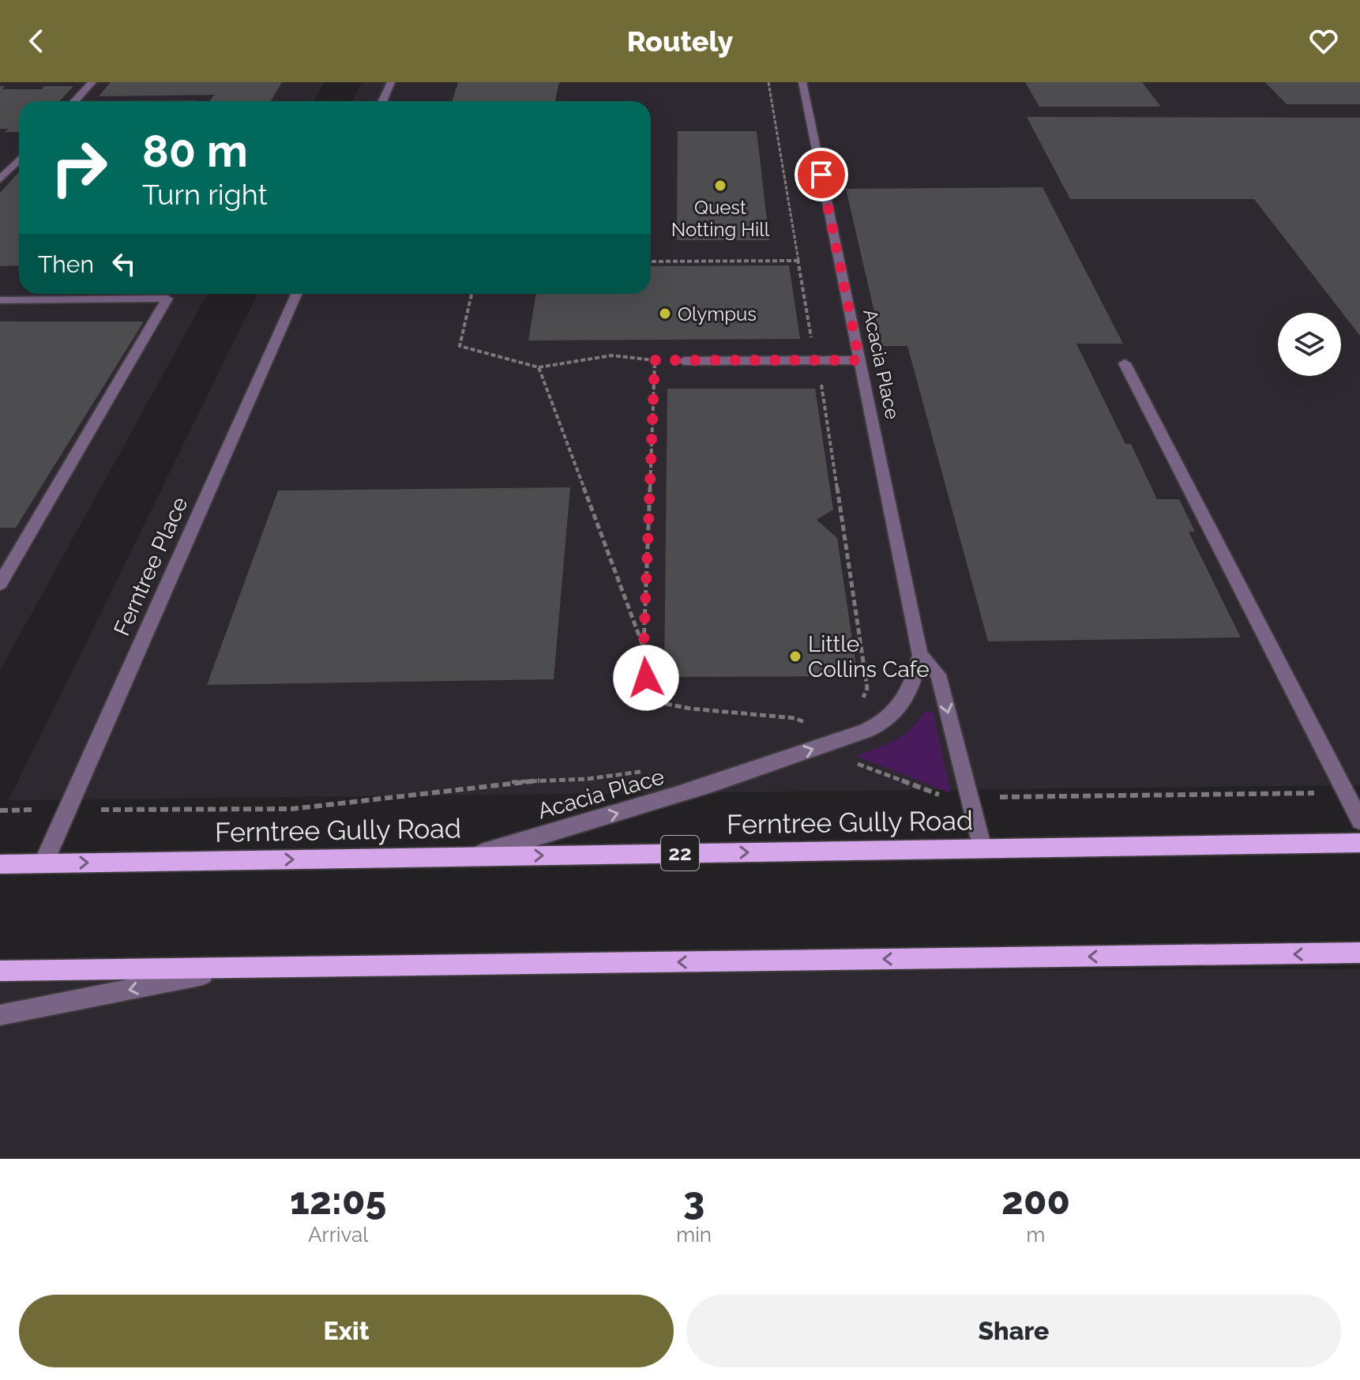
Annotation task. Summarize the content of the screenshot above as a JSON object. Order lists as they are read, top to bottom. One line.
{"streets":{"main road":["Ferntree Gully Road","22"],"street":["Acacia Place","Ferntree Place"]},"crossings":[["Acacia Place","Ferntree Gully Road"],["Ferntree Place","Ferntree Gully Road"]],"places":["Quest Notting Hill","Olympus","Little Collins Cafe"],"page":{"header":"Routely","turn":["80 m","Turn right"],"then":"Then","eta":["12:05","Arrival","3","min","200","m"],"buttons":["Exit","Share"]}}
